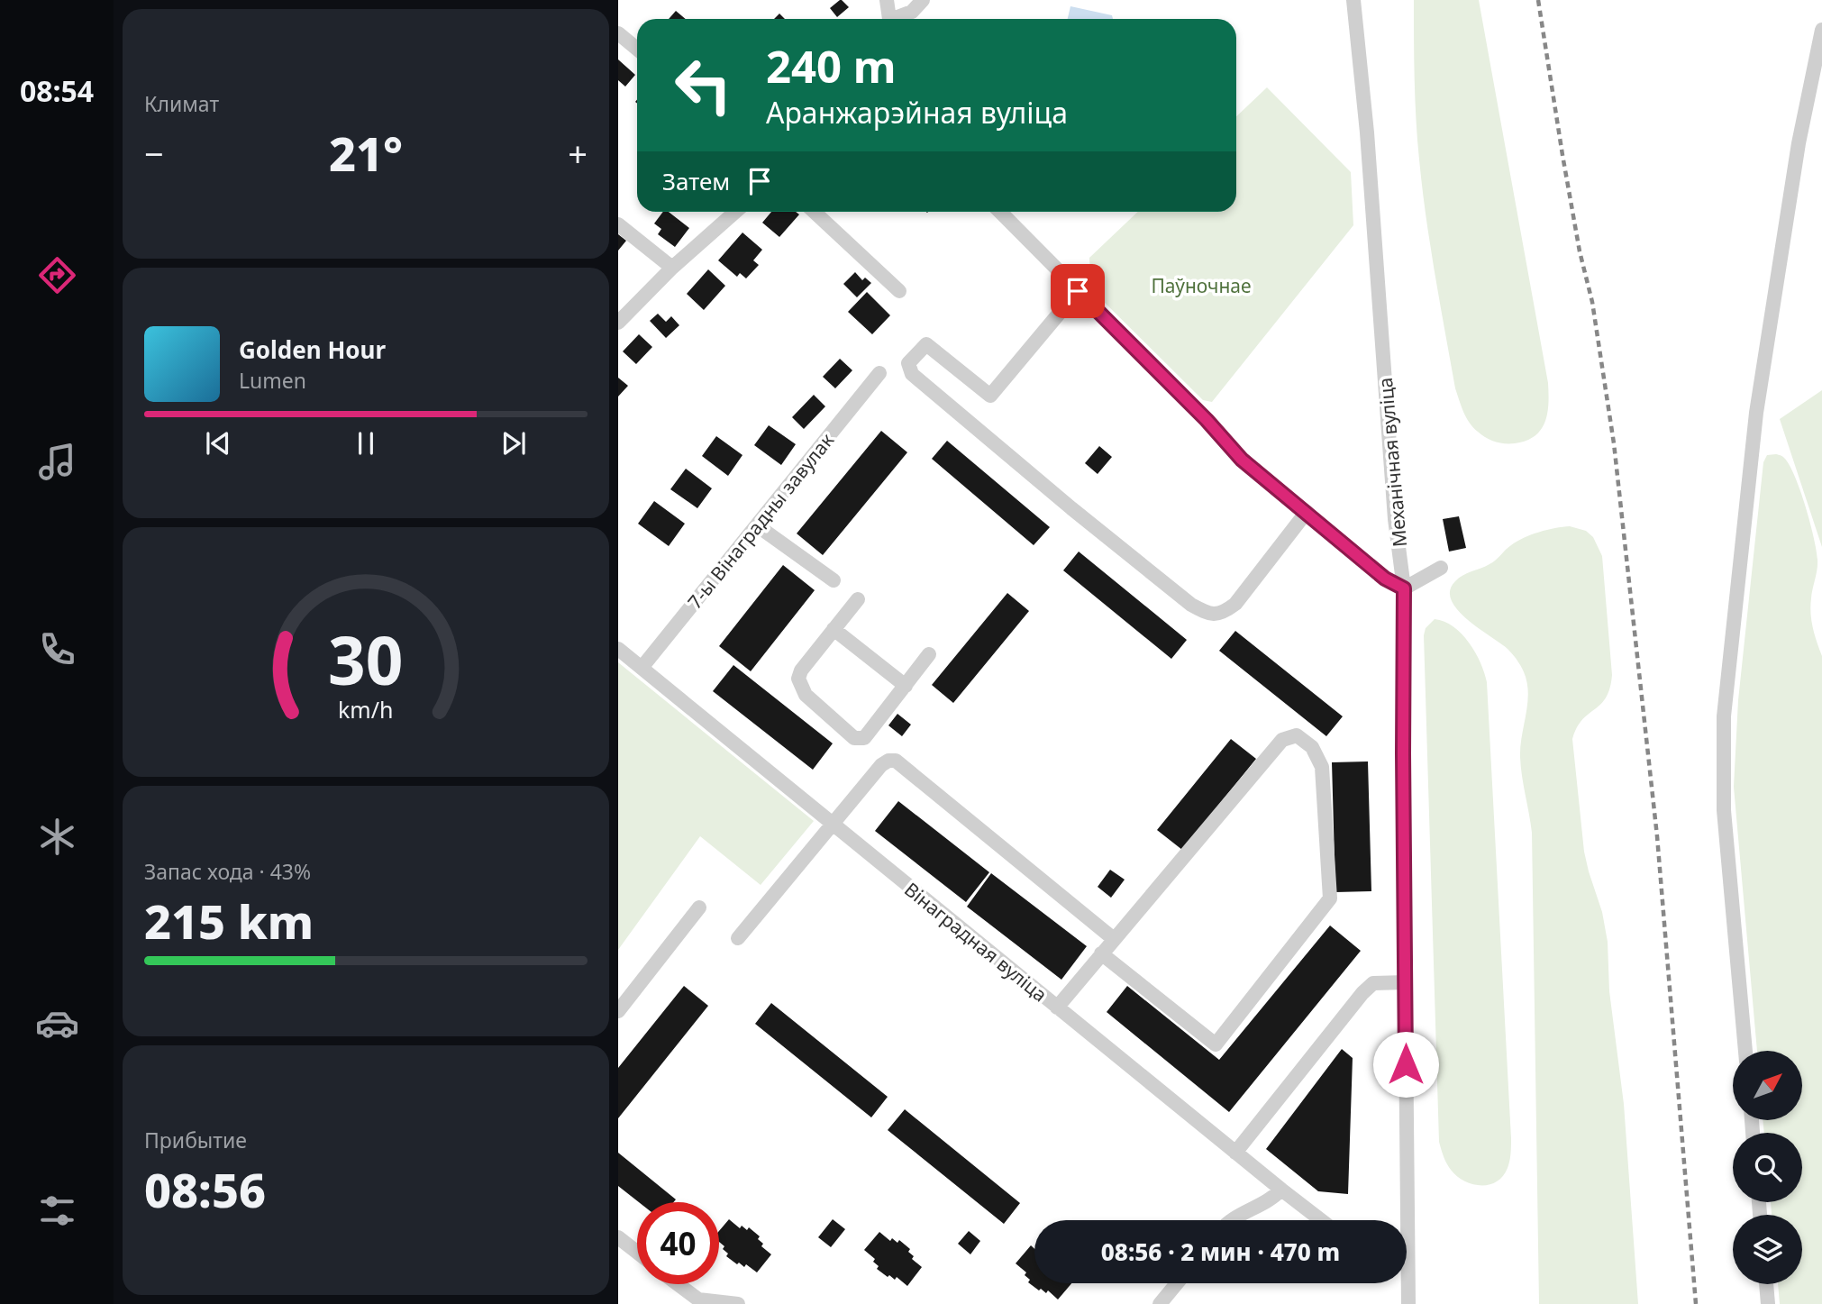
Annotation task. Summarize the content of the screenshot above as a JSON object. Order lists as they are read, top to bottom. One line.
{"streets":{"street":["Механічная вуліца","7-ы Вінаградны завулак","Вінаградная вуліца"]},"crossings":[["7-ы Вінаградны завулак","Вінаградная вуліца"]],"parks":["Паўночнае"],"north":"top right","page":{"tabs":"08:54","tile":["Климат",["Запас хода · 43%","215 km"],["Прибытие","08:56"]],"turn":["240 m","Аранжарэйная вуліца"],"heat":["−","21°","+"],"then":"Затем","song":["Golden Hour","Lumen"],"limit":"40","trip":"08:56 · 2 мин · 470 m","gauge":["30","km/h"]}}
